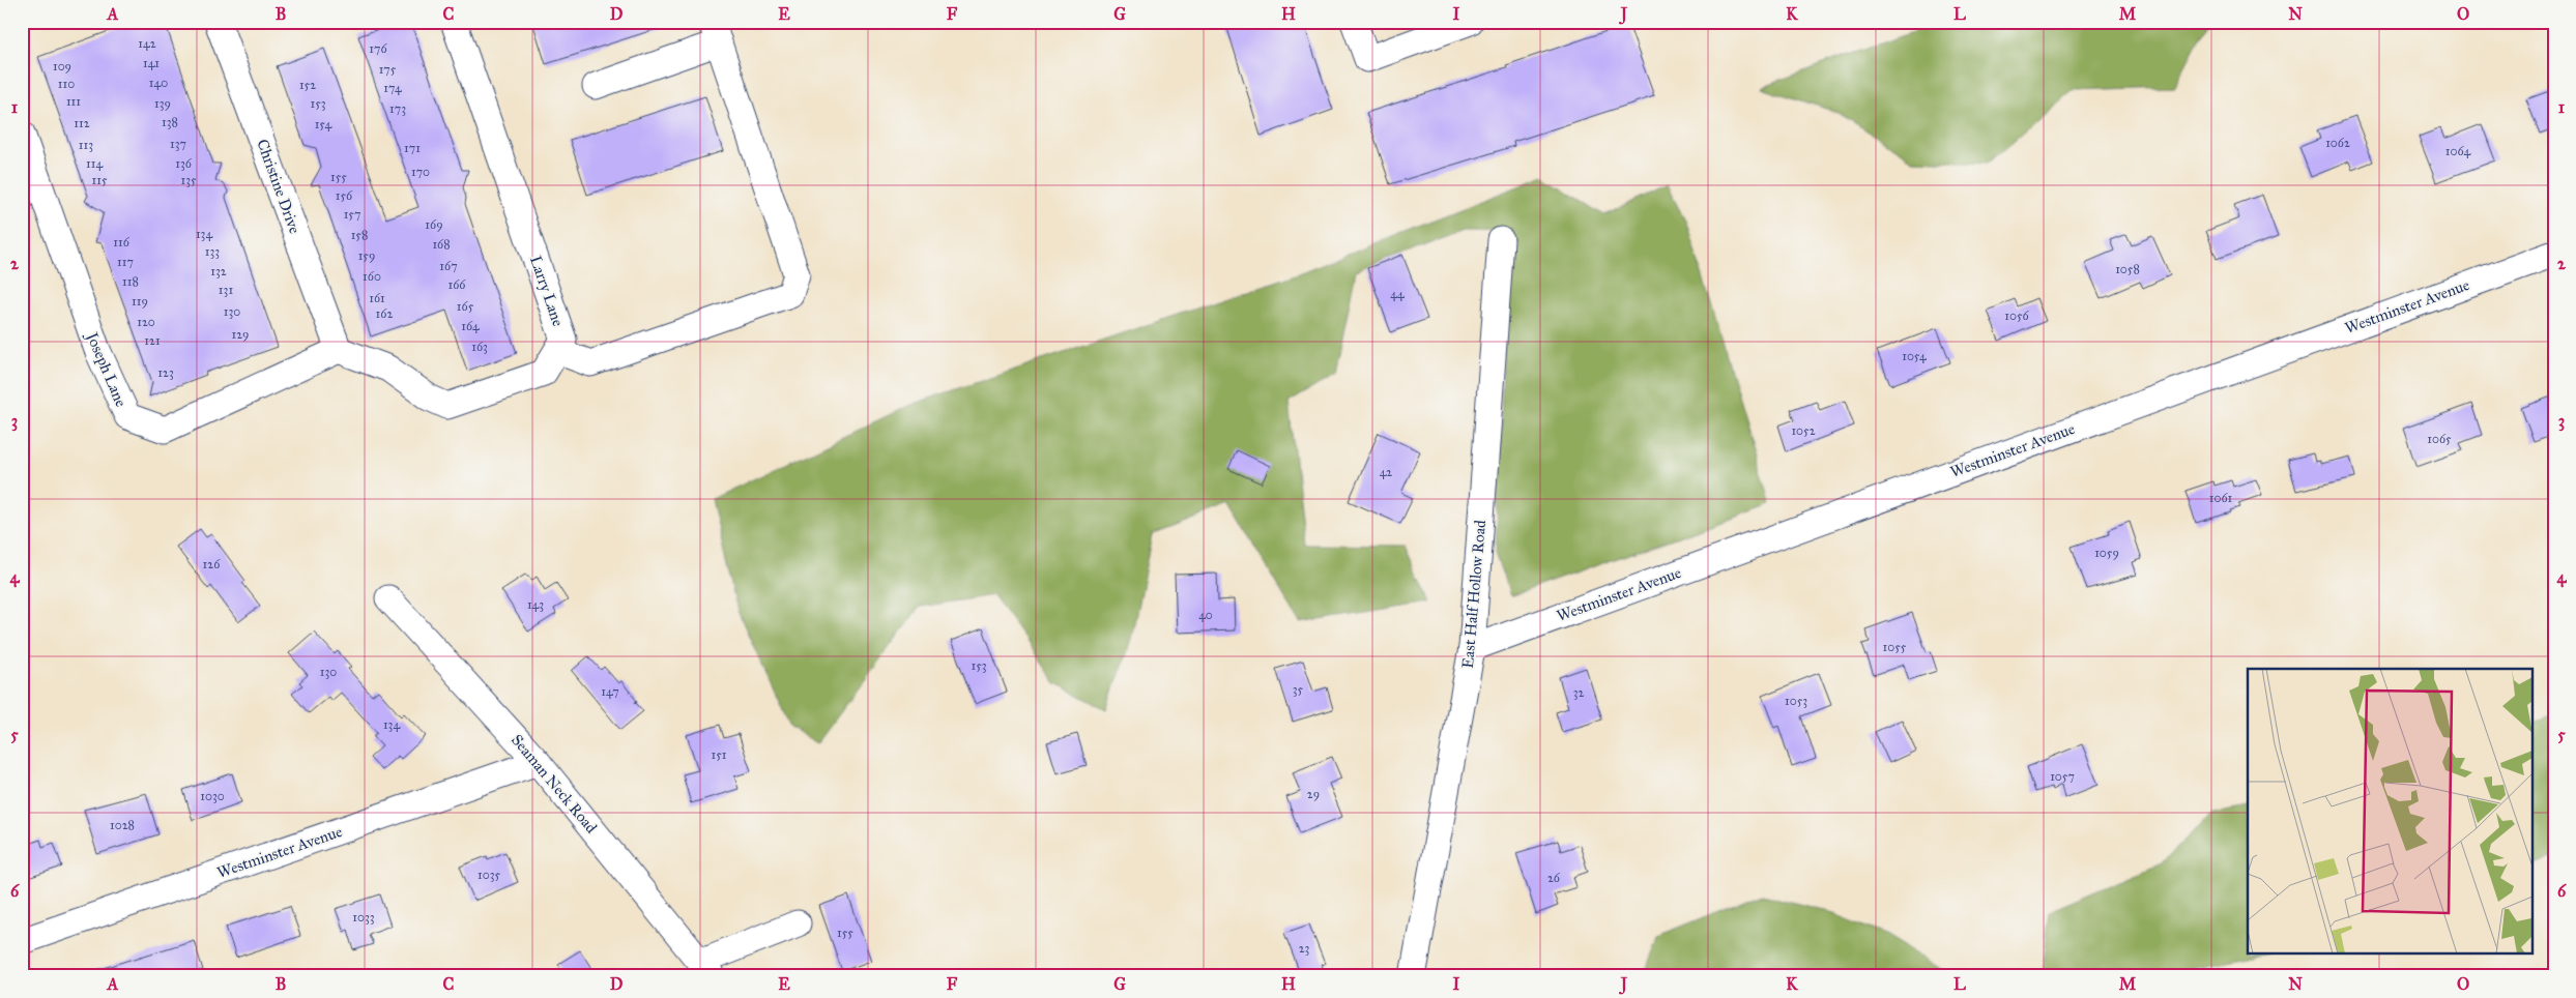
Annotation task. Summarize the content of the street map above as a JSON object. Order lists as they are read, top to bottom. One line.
{"streets":{"street":["Christine Drive","Larry Lane","Westminster Avenue","Joseph Lane","East Half Hollow Road","Seaman Neck Road"]},"crossings":[["Christine Drive","Larry Lane"],["Christine Drive","Joseph Lane"],["Larry Lane","Joseph Lane"],["Westminster Avenue","East Half Hollow Road"],["Westminster Avenue","Seaman Neck Road"]],"house_numbers":["142","176","141","109","175","140","110","152","174","111","139","153","173","138","112","154","1062","137","113","171","1064","114","136","170","155","115","135","156","157","169","134","158","116","168","133","159","117","167","1058","132","160","118","166","131","44","161","119","165","130","162","1056","120","164","129","121","163","1054","123","1052","1065","42","1061","1059","126","143","40","1055","153","130","35","147","32","1053","134","151","1057","29","1030","1028","1035","26","1033","155","23"],"grid":{"columns":["A","B","C","D","E","F","G","H","I","J","K","L","M","N","O"],"rows":["1","2","3","4","5","6"]}}
